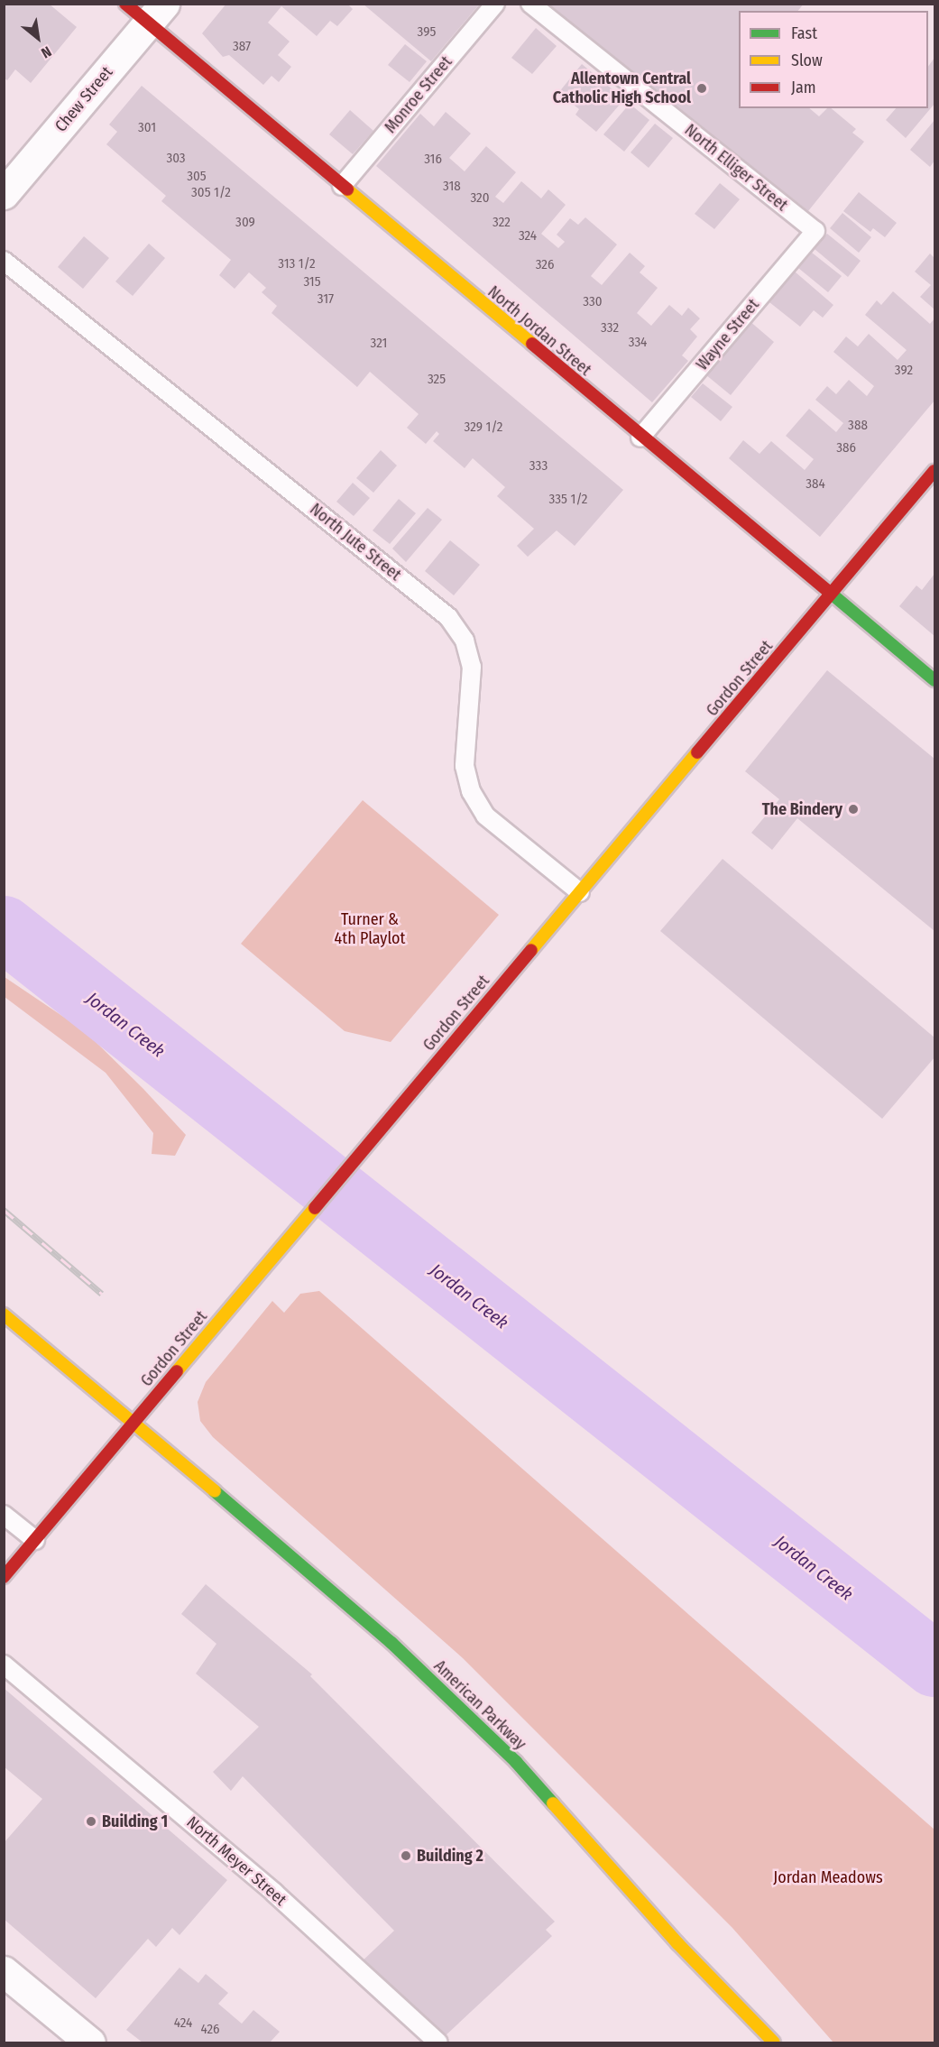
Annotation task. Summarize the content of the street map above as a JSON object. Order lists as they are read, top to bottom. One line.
{"streets":{"street":["Chew Street","North Jordan Street","Gordon Street","American Parkway"],"lane":["Monroe Street","North Elliger Street","Wayne Street","North Jute Street","North Meyer Street"]},"crossings":[["Monroe Street","North Jordan Street"],["Chew Street","North Jordan Street"],["North Elliger Street","Wayne Street"],["North Jordan Street","Wayne Street"],["North Jordan Street","Gordon Street"],["North Jute Street","Gordon Street"],["Gordon Street","American Parkway"]],"water":["Jordan Creek"],"parks":["Turner & 4th Playlot","Jordan Meadows"],"places":["Allentown Central Catholic High School","The Bindery","Building 1","Building 2"],"house_numbers":["395","387","301","303","316","305","318","305 1/2","320","309","322","324","313 1/2","326","315","317","330","332","334","321","392","325","388","329 1/2","386","333","384","335 1/2","424","426"],"legend":["Fast","Slow","Jam"],"north":"bottom right"}
